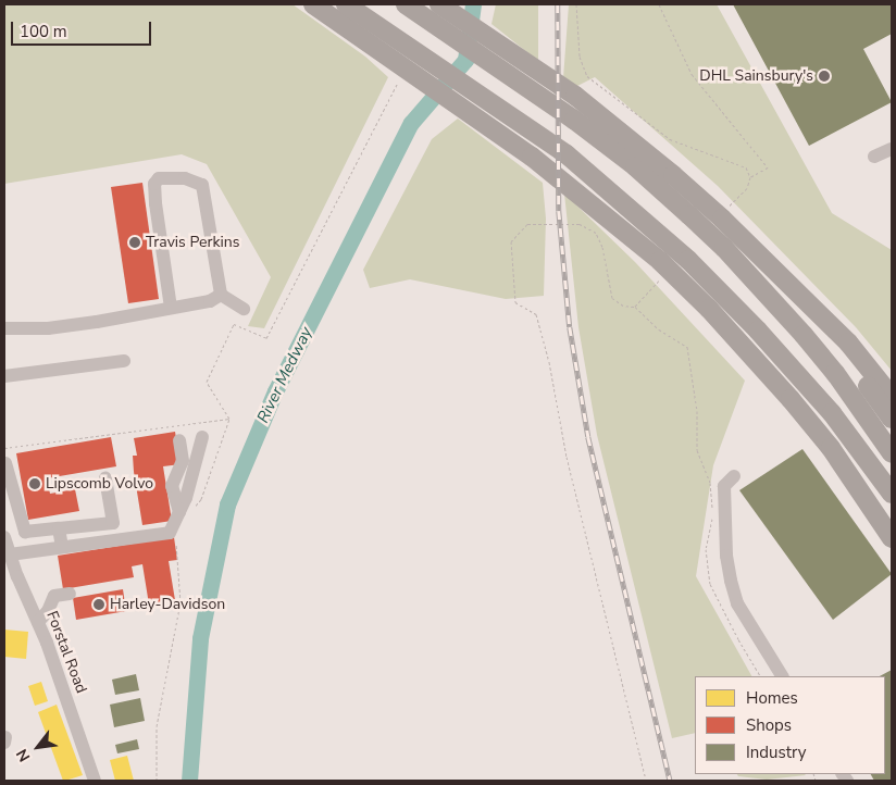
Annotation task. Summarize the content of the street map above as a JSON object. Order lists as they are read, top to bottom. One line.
{"streets":{"street":["Forstal Road"]},"water":["River Medway"],"places":["DHL Sainsbury's","Travis Perkins","Lipscomb Volvo","Harley-Davidson"],"legend":["Homes","Shops","Industry"],"scale_bar":"100 m","north":"bottom left"}
